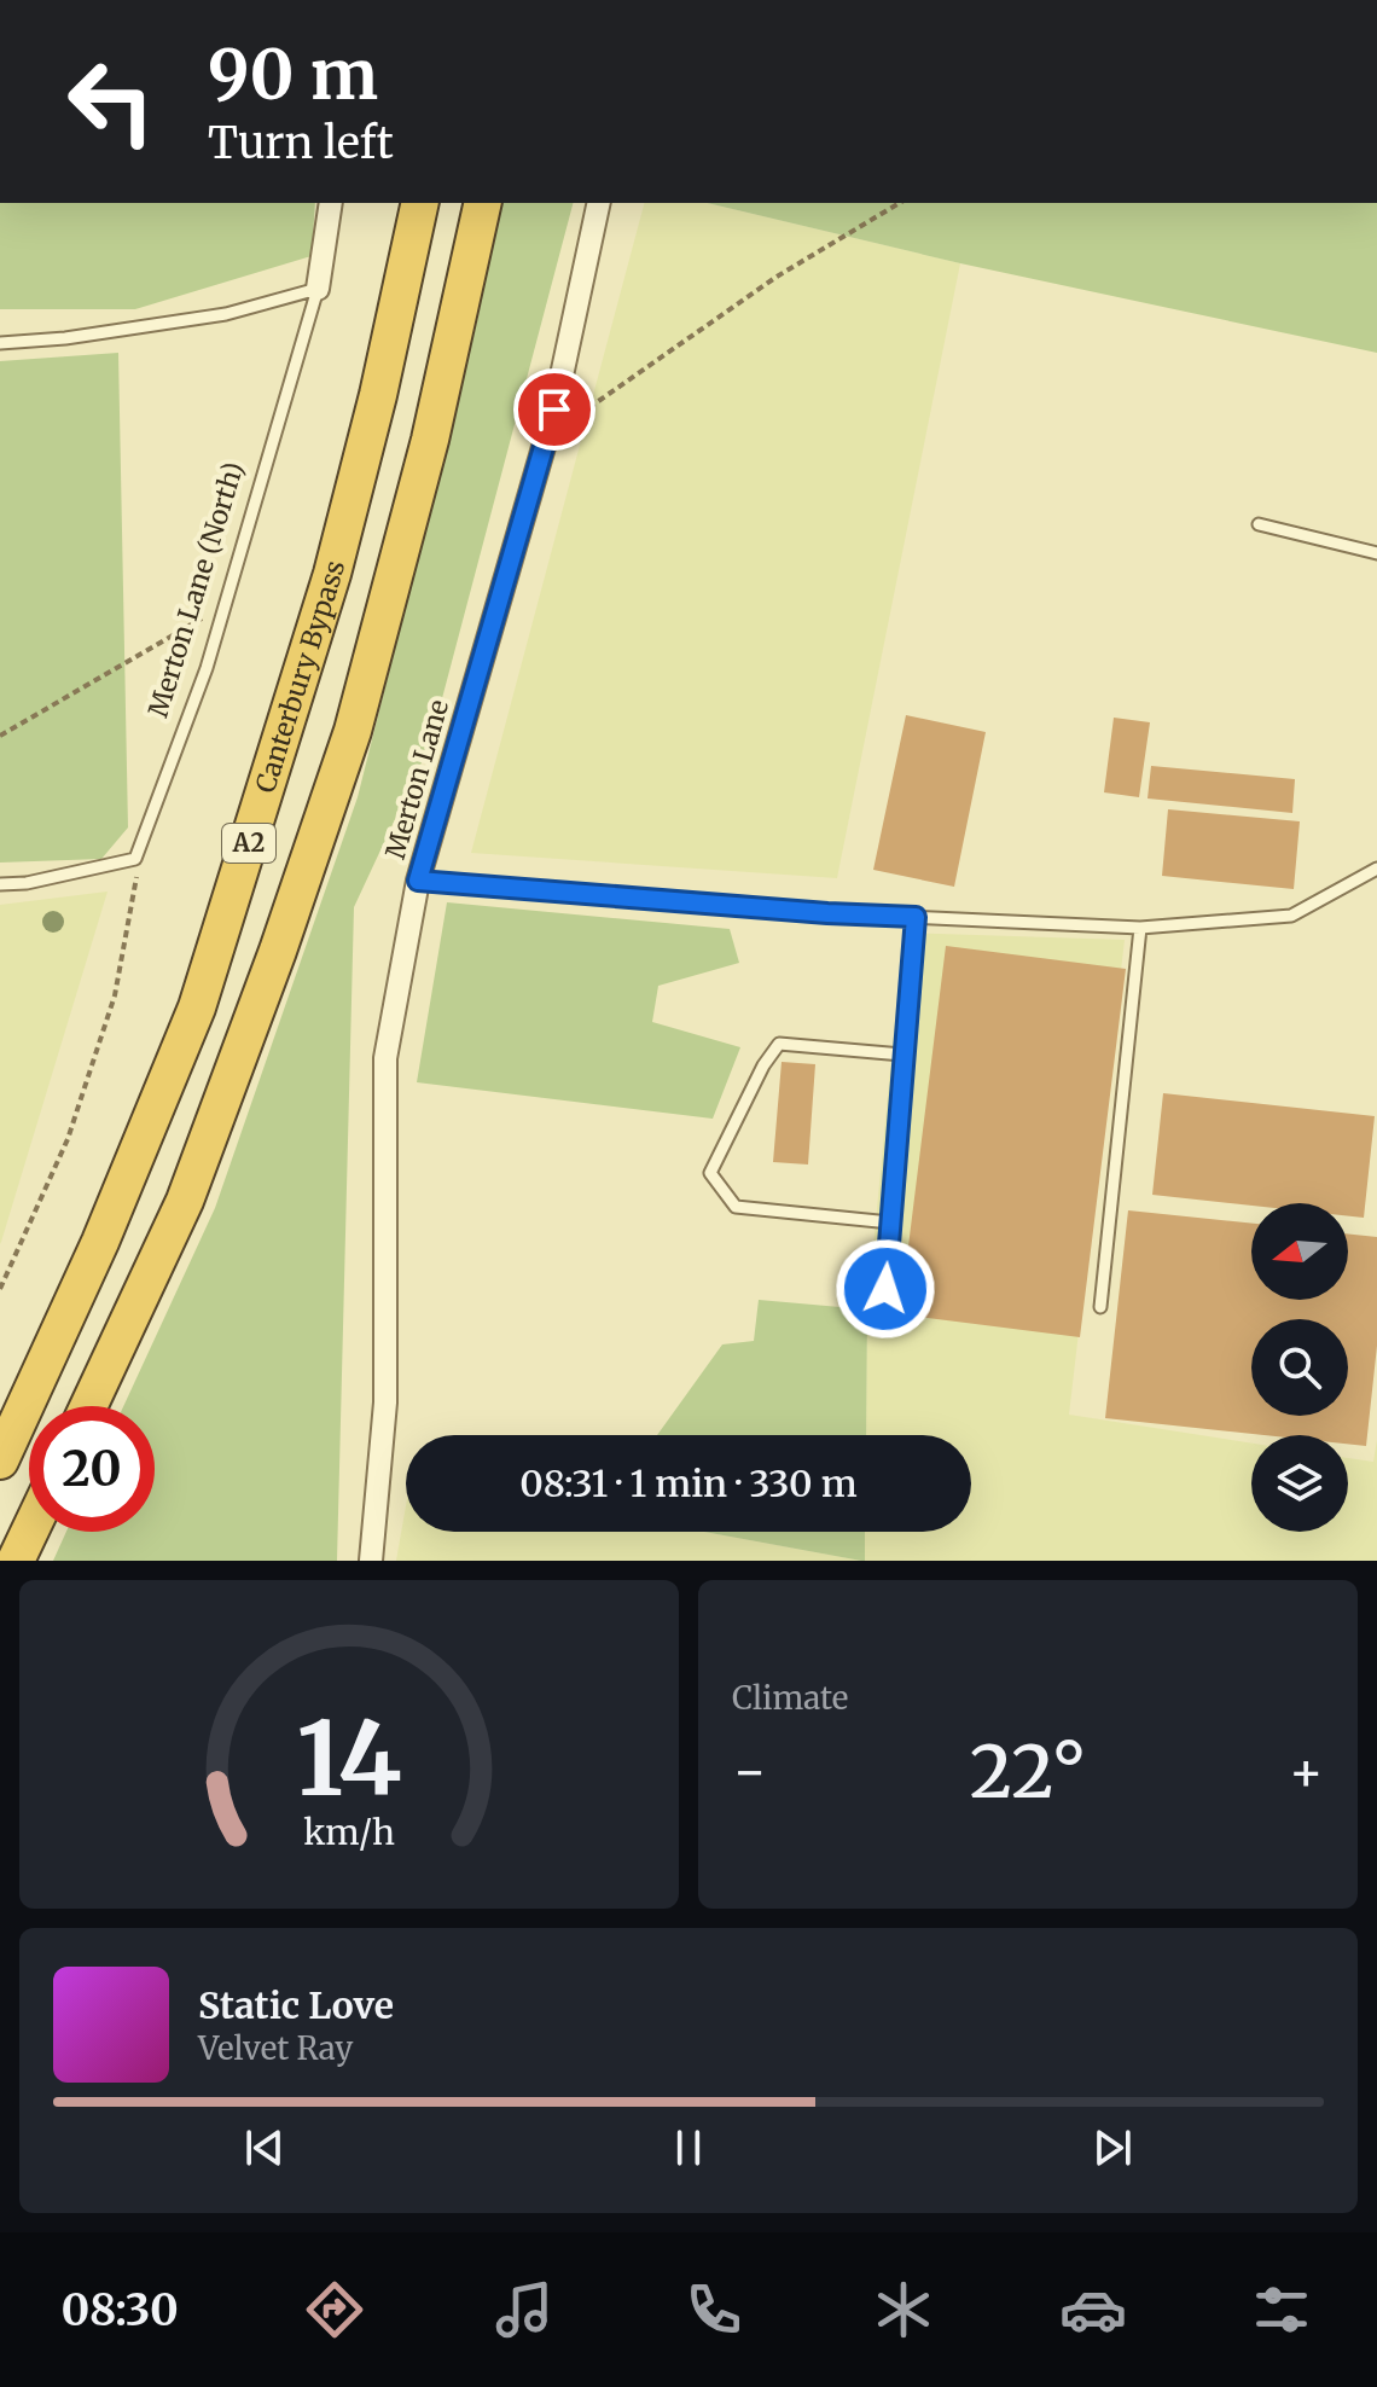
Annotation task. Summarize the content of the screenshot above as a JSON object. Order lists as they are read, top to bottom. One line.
{"streets":{"highway":["Canterbury Bypass","A2"],"street":["Merton Lane (North)","Merton Lane"]},"north":"left","page":{"turn":["90 m","Turn left"],"limit":"20","trip":"08:31 · 1 min · 330 m","tile":"Climate","heat":["−","22°","+"],"song":["Static Love","Velvet Ray"],"tabs":"08:30","gauge":["14","km/h"]}}
